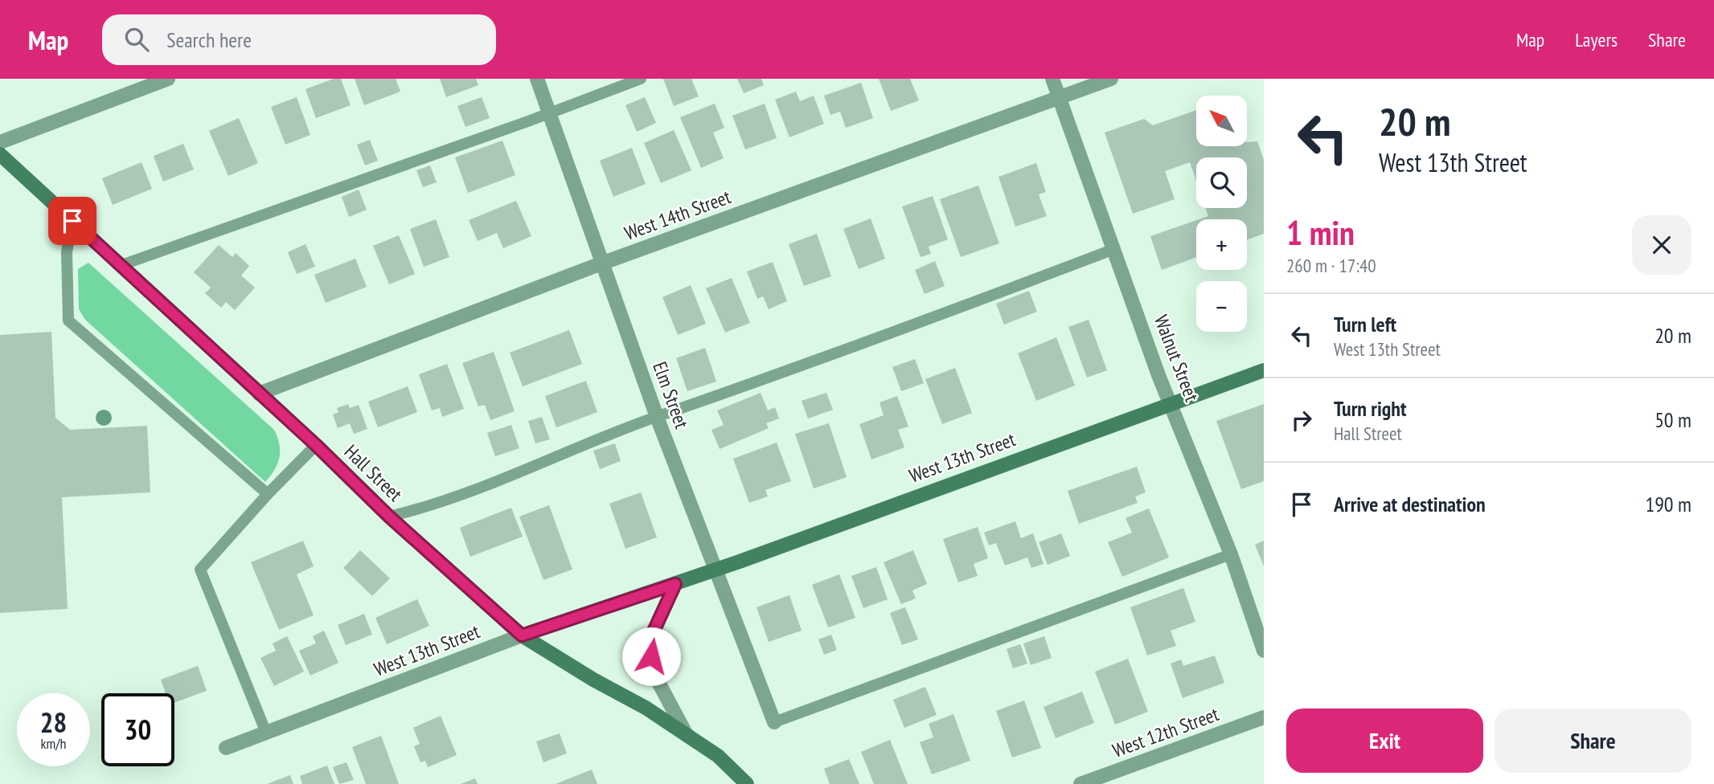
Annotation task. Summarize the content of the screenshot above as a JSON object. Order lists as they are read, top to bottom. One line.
{"streets":{"street":["West 14th Street","Walnut Street","Elm Street","West 13th Street","Hall Street","West 12th Street"]},"crossings":[["West 14th Street","Walnut Street"],["West 14th Street","Elm Street"],["West 14th Street","Hall Street"],["Walnut Street","West 13th Street"],["Elm Street","West 13th Street"],["West 13th Street","Hall Street"]],"north":"top left","page":{"header":"Map","search":"Search here","nav":["Map","Layers","Share"],"turn":["20 m","West 13th Street"],"map_buttons":["+","−"],"heading":["1 min","260 m · 17:40"],"list":[{"name":"Turn left","note":"West 13th Street","value":"20 m"},{"name":"Turn right","note":"Hall Street","value":"50 m"},{"name":"Arrive at destination","value":"190 m"}],"speed":"28 km/h","limit":"30","buttons":["Exit","Share"]}}
